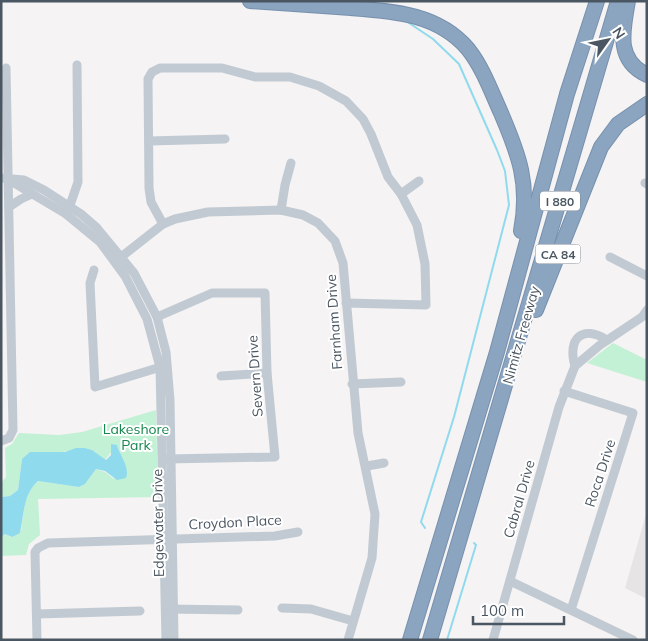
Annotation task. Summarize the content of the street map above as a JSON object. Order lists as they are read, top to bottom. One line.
{"streets":{"highway":["I 880","CA 84","Nimitz Freeway"],"street":["Farnham Drive","Severn Drive","Roca Drive","Cabral Drive","Croydon Place","Edgewater Drive"]},"crossings":[["CA 84","Nimitz Freeway"],["Farnham Drive","Edgewater Drive"],["Severn Drive","Edgewater Drive"],["Roca Drive","Cabral Drive"],["Croydon Place","Edgewater Drive"]],"parks":["Lakeshore Park"],"scale_bar":"100 m","north":"top right"}
